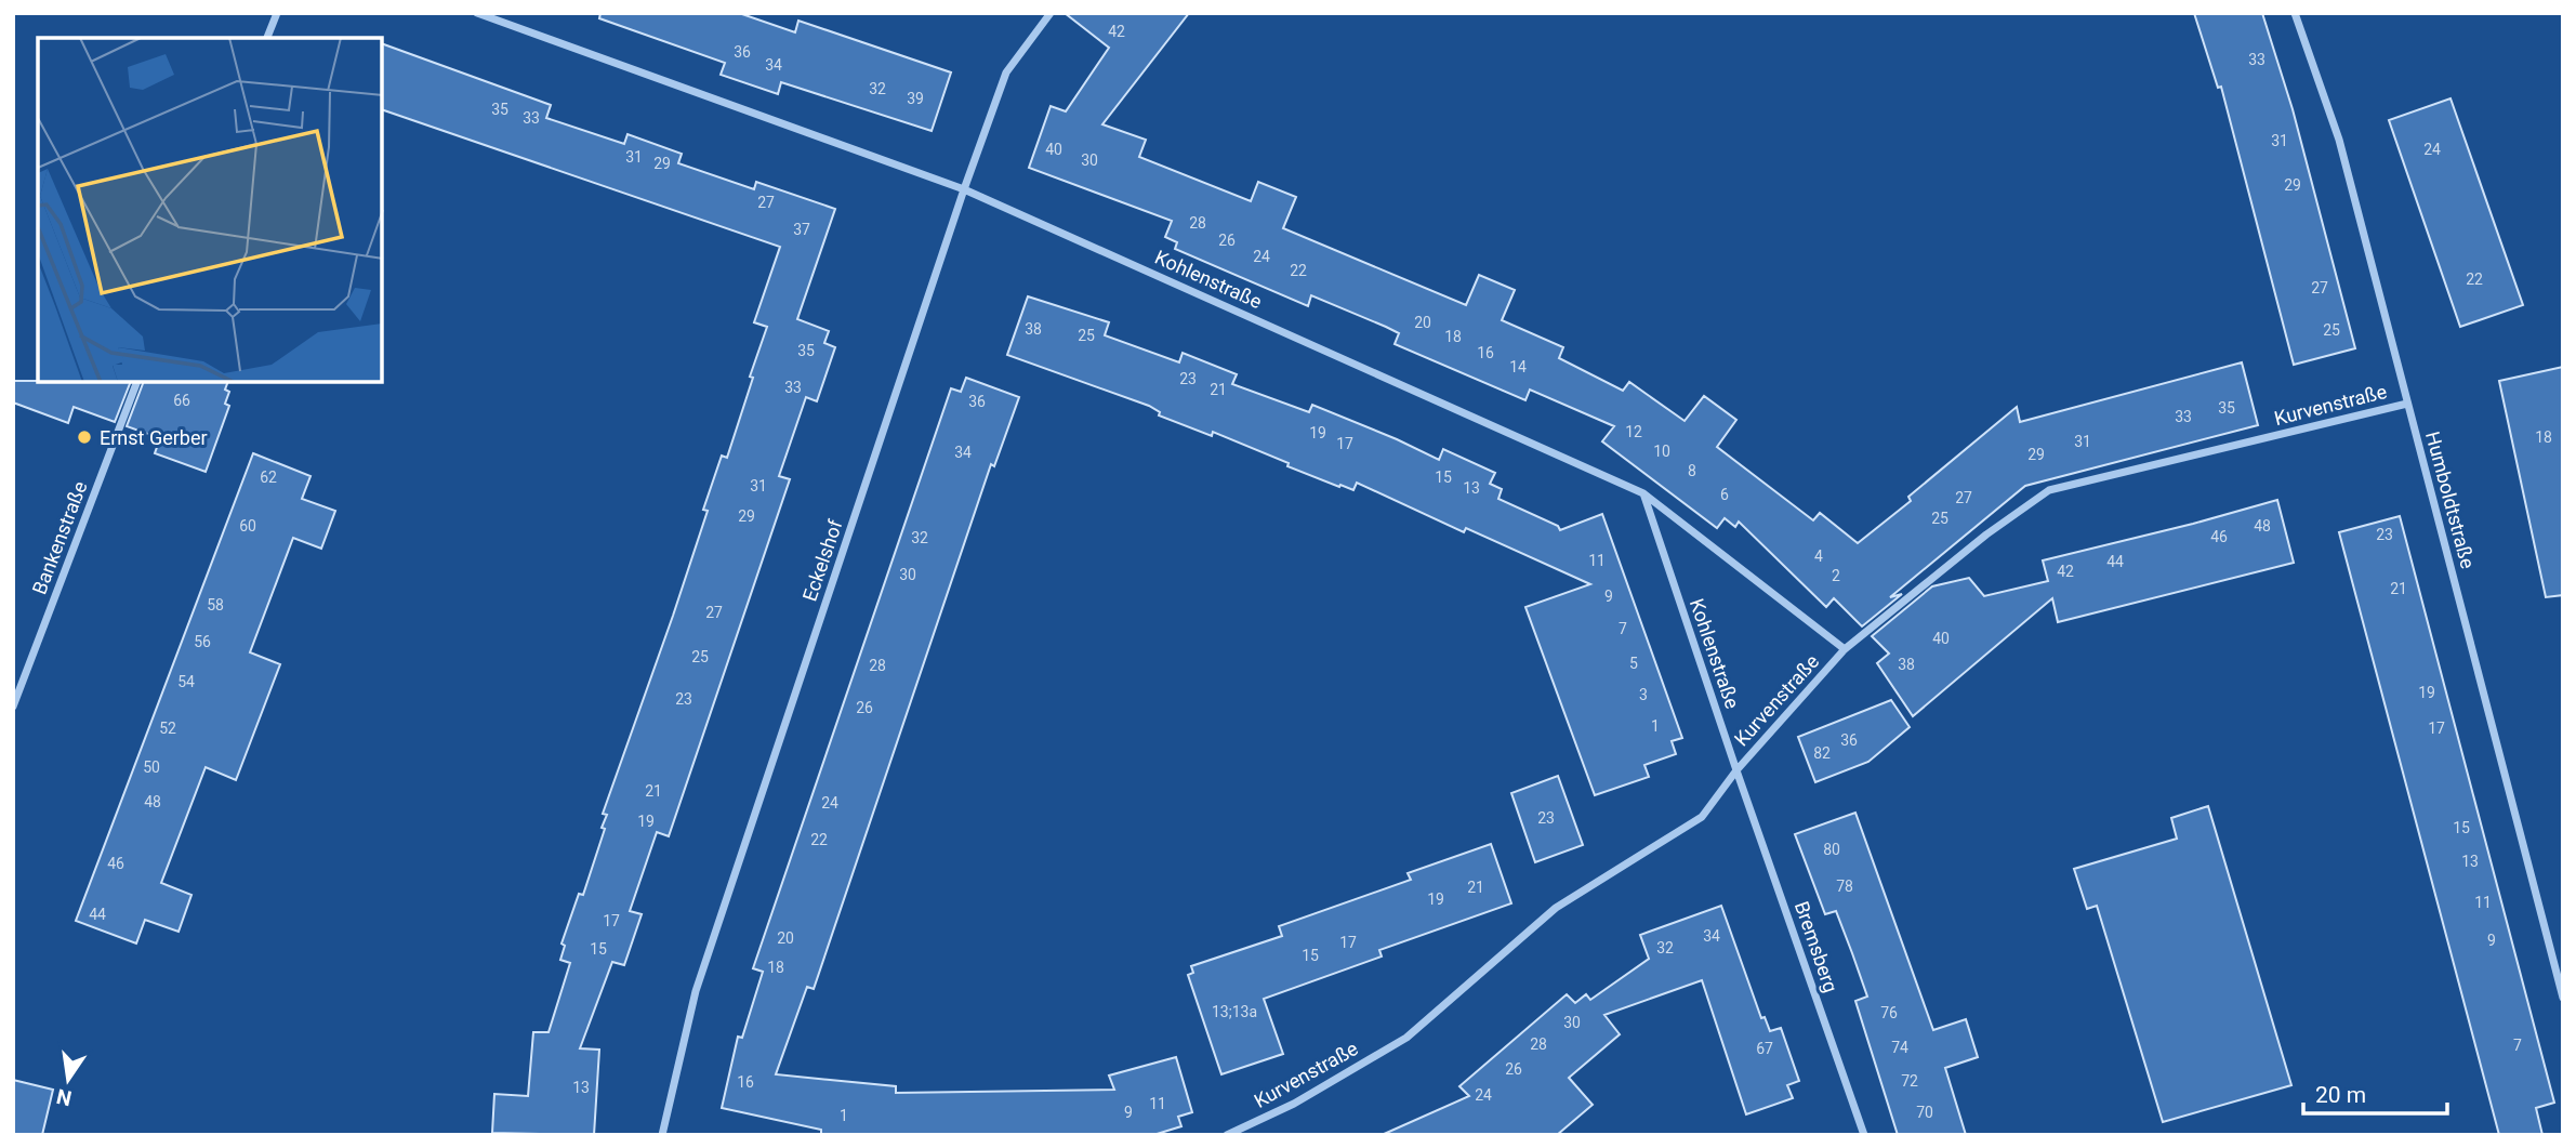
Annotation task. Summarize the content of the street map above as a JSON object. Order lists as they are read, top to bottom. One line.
{"streets":{"street":["Kohlenstraße","Kurvenstraße","Humboldtstraße","Bankenstraße","Eckelshof","Bremsberg"]},"crossings":[["Kohlenstraße","Kurvenstraße"],["Kohlenstraße","Eckelshof"],["Kohlenstraße","Bremsberg"],["Kurvenstraße","Humboldtstraße"],["Kurvenstraße","Bremsberg"]],"places":["Ernst Gerber"],"house_numbers":["42","36","33","34","32","39","35","33","31","40","24","31","30","29","29","27","28","37","26","24","22","22","27","20","38","25","25","18","35","16","14","23","33","21","66","36","35","33","12","19","18","31","17","10","34","29","8","62","15","31","13","6","27","29","25","60","48","23","46","32","4","11","44","42","30","2","21","9","58","27","7","40","56","25","5","38","28","54","19","3","23","26","1","52","17","36","82","50","21","48","24","23","19","15","22","80","13","46","78","21","19","11","44","17","34","20","9","17","32","15","15","18","13;13a","76","30","28","7","74","67","26","72","16","13","24","11","9","70","1"],"scale_bar":"20 m","north":"bottom"}
